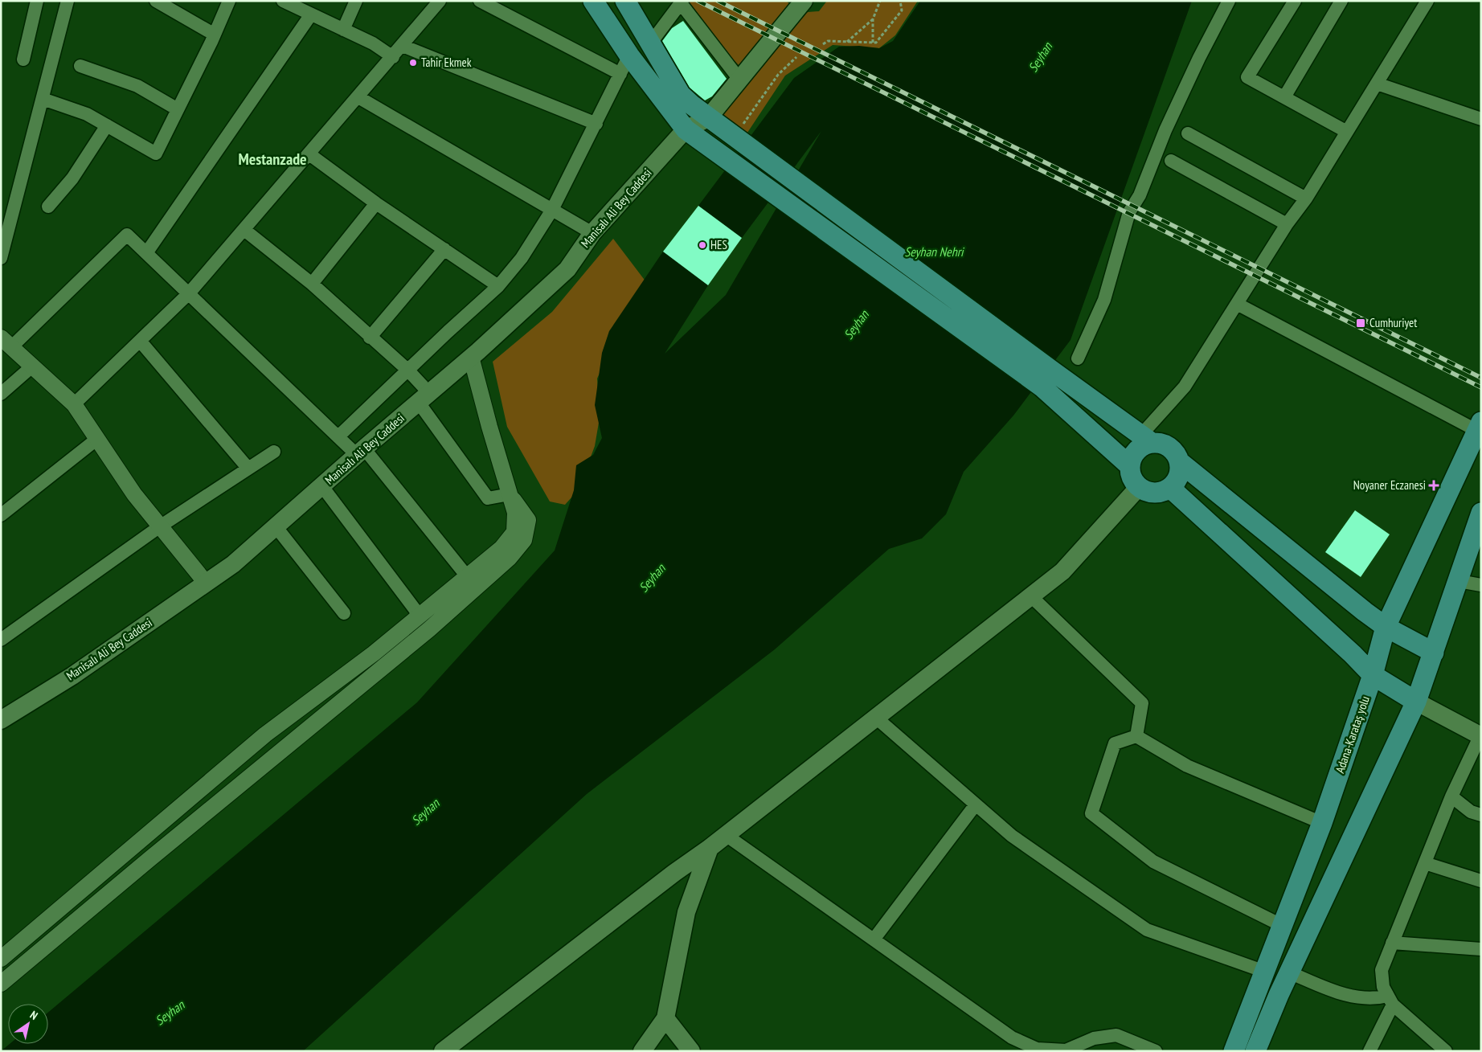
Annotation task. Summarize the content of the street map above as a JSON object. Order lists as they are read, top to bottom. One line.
{"streets":{"main road":["Manisalı Ali Bey Caddesi","Adana-Karataş yolu"]},"districts":["Mestanzade"],"water":["Seyhan","Seyhan Nehri"],"places":{"other":["Tahir Ekmek","HES"],"transit":["Cumhuriyet"],"health":["Noyaner Eczanesi"]},"north":"top right"}
